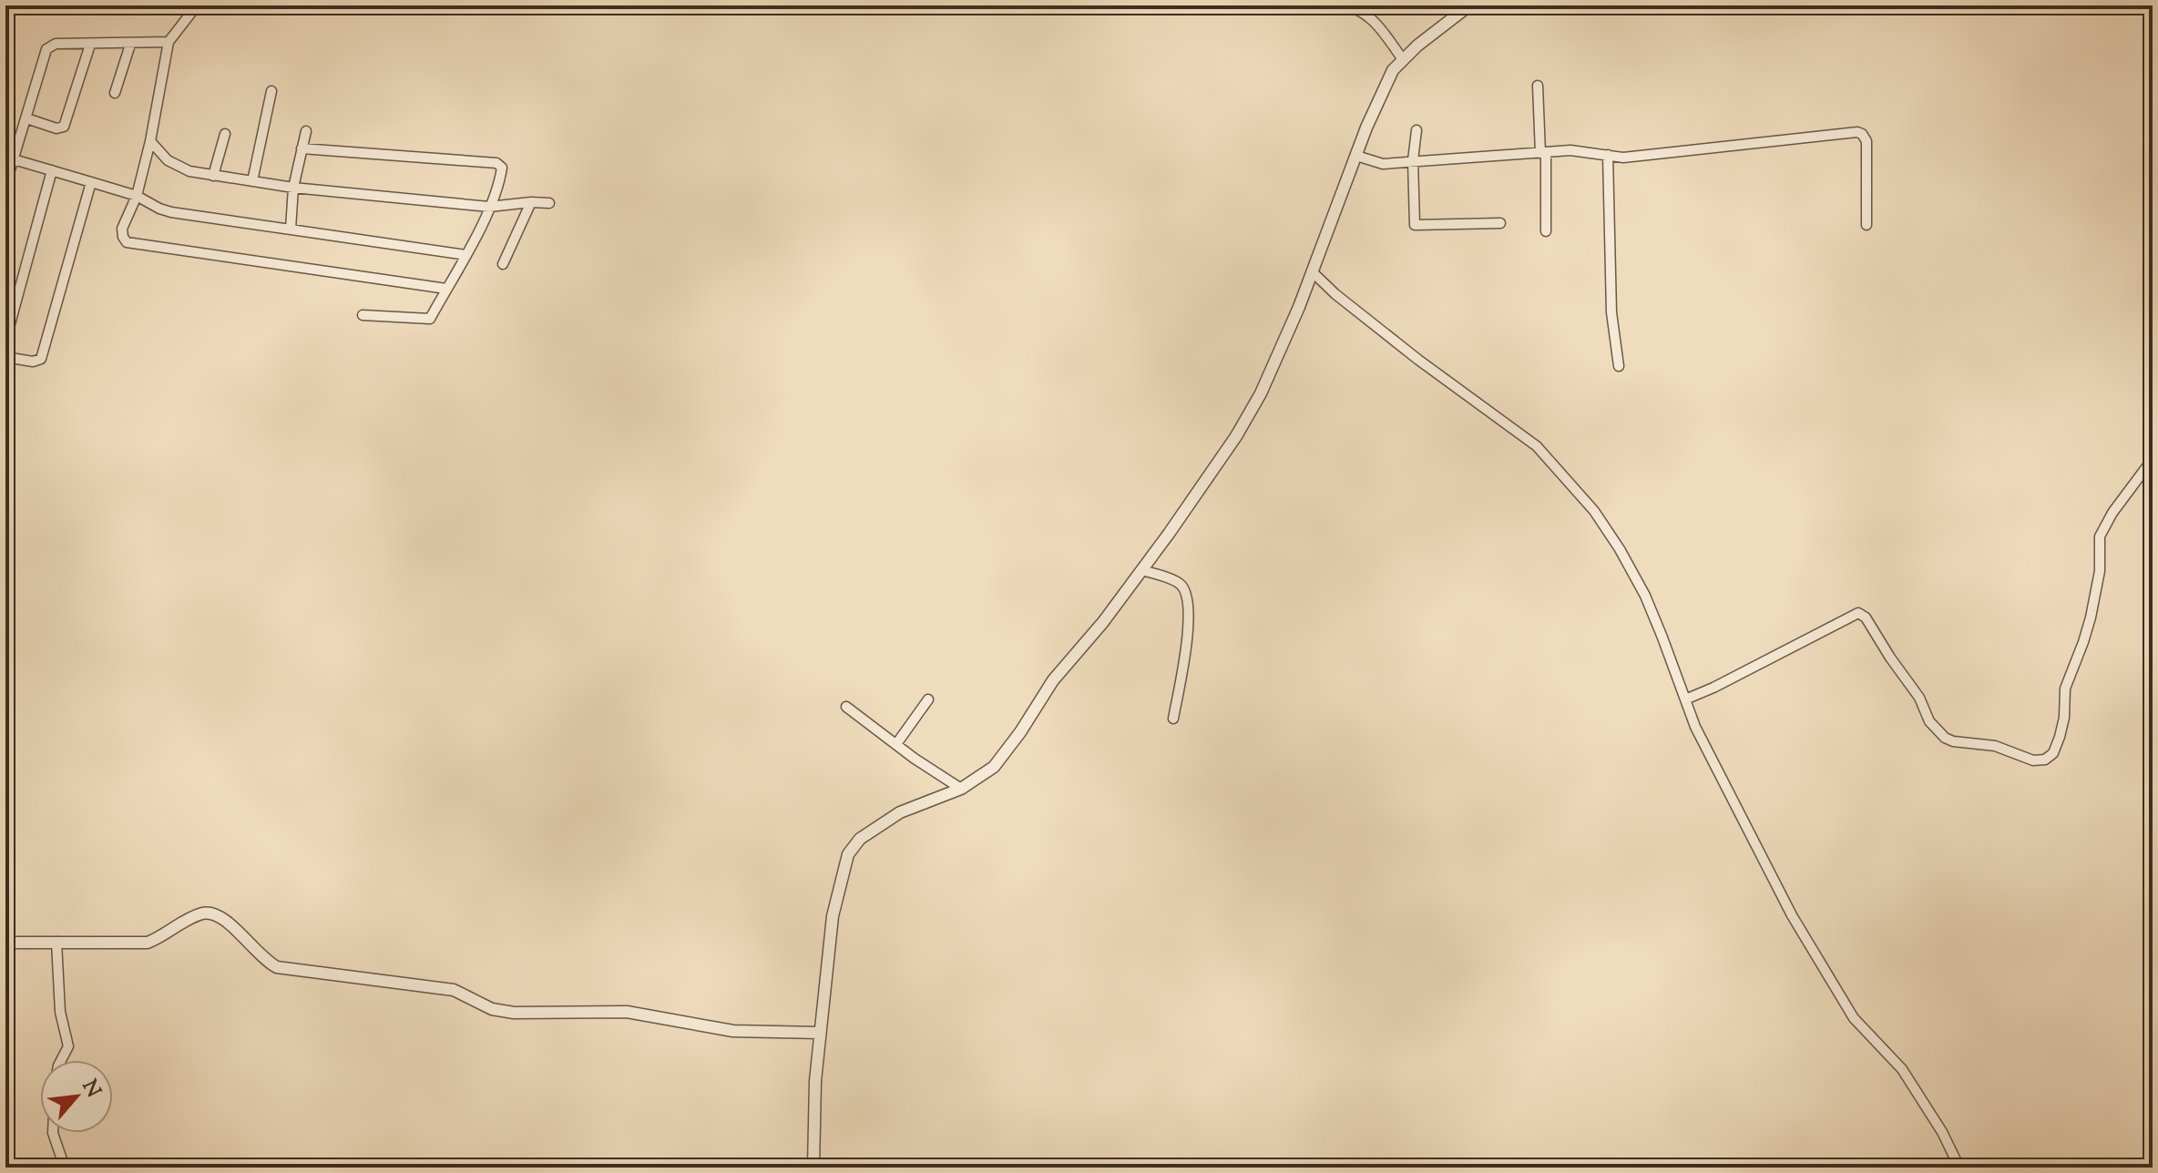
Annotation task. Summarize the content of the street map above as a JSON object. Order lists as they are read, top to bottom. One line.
{"north":"top right"}
